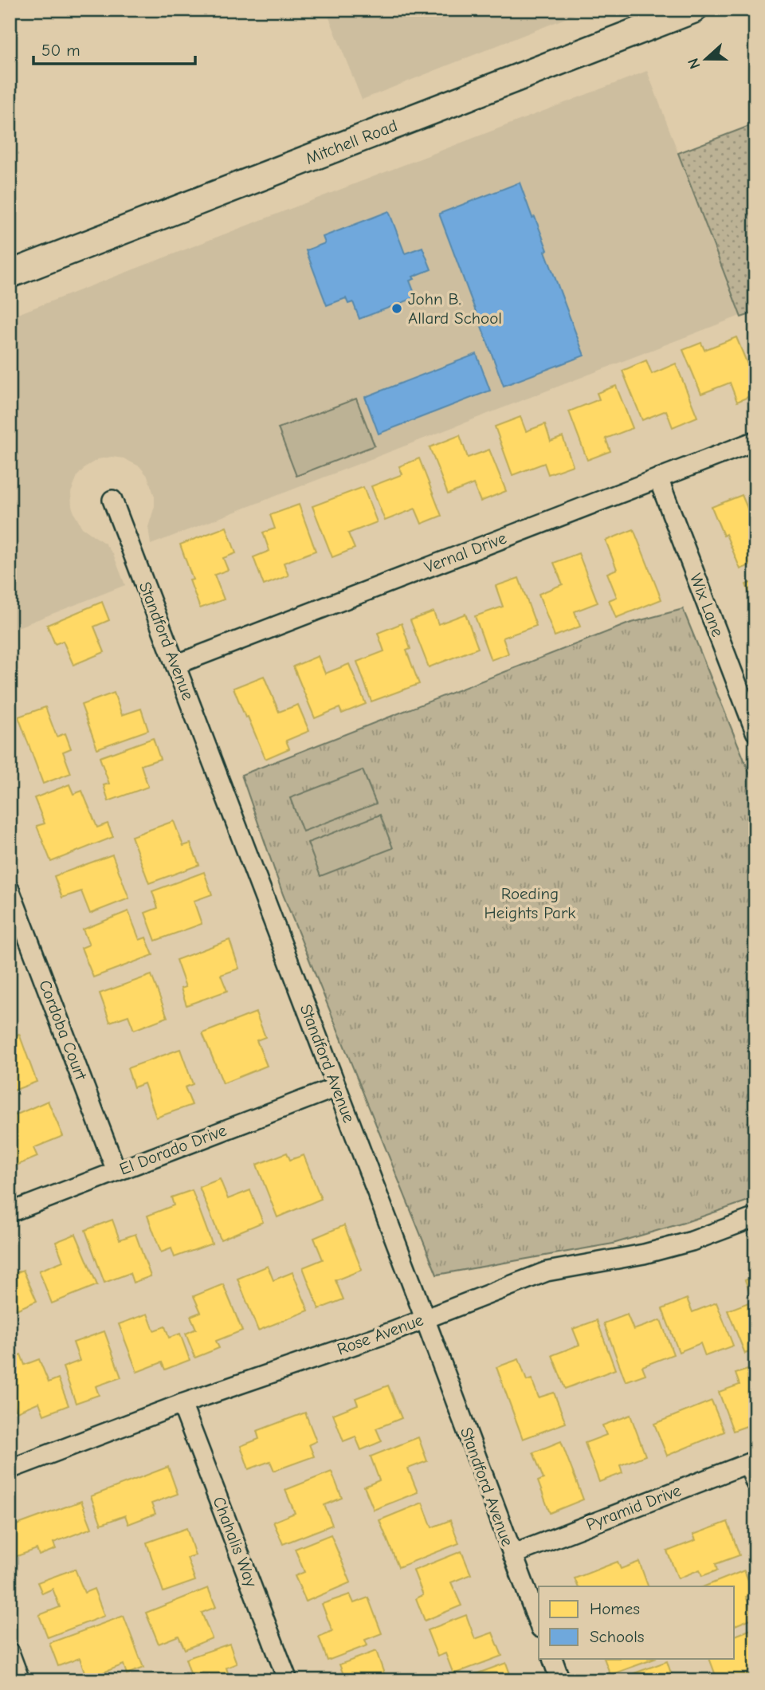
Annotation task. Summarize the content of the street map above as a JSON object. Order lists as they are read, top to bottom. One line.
{"streets":{"street":["Mitchell Road","Vernal Drive","Wix Lane","Standford Avenue","Cordoba Court","El Dorado Drive","Rose Avenue","Pyramid Drive","Chahalis Way"]},"crossings":[["Vernal Drive","Wix Lane"],["Vernal Drive","Standford Avenue"],["Standford Avenue","El Dorado Drive"],["Standford Avenue","Rose Avenue"],["Standford Avenue","Pyramid Drive"],["Cordoba Court","El Dorado Drive"],["Rose Avenue","Chahalis Way"]],"parks":["Roeding Heights Park"],"places":["John B. Allard School"],"legend":["Homes","Schools"],"scale_bar":"50 m","north":"left"}
